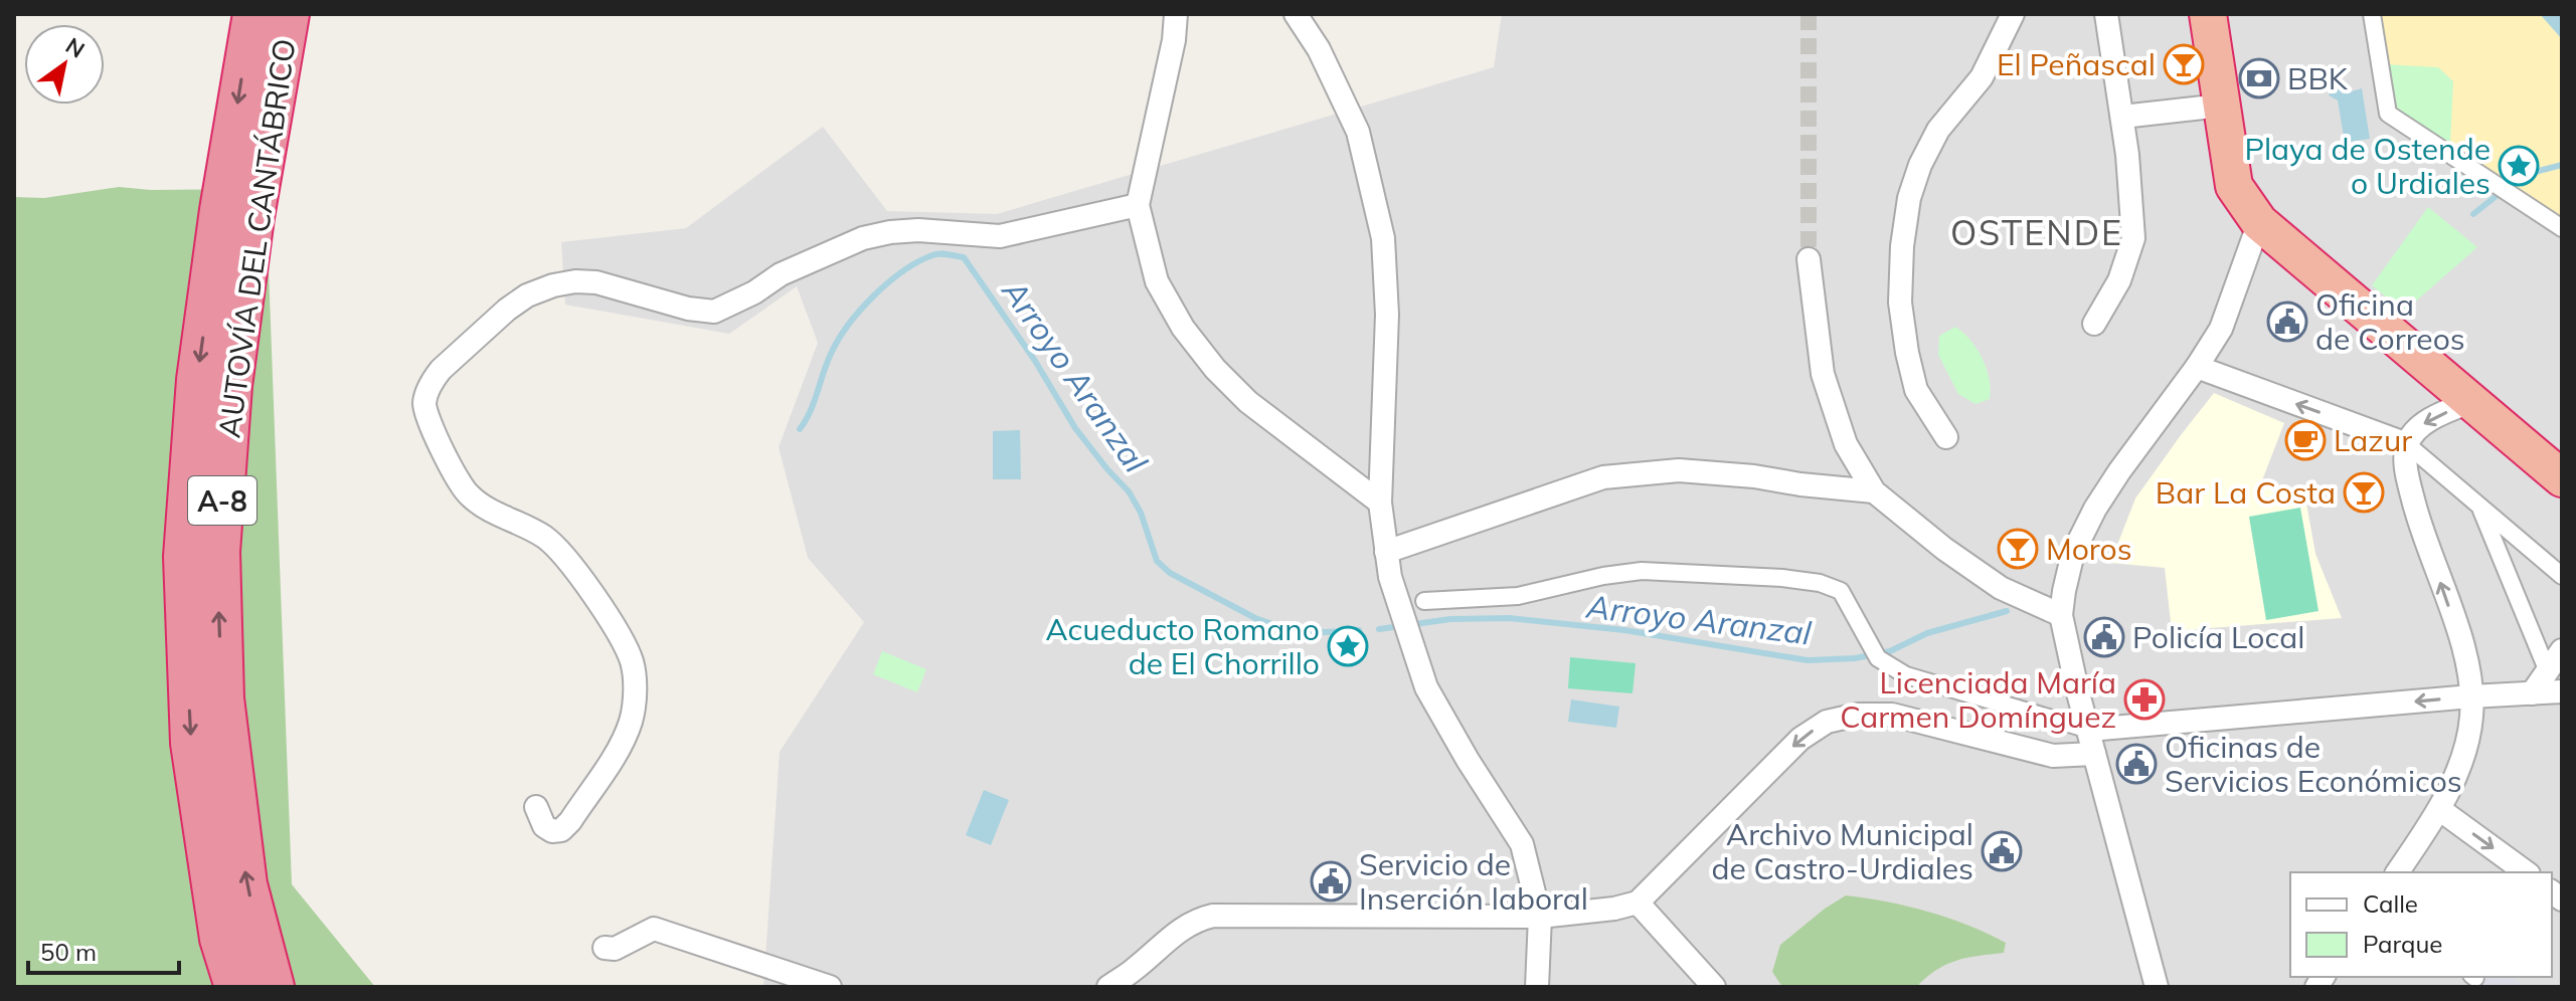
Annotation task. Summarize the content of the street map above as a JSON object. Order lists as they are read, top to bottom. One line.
{"streets":{"highway":["AUTOVÍA DEL CANTÁBRICO","A-8"]},"districts":["OSTENDE"],"water":["Arroyo Aranzal"],"places":{"bar":["El Peñascal","Bar La Costa","Moros"],"bank":["BBK"],"place":["Playa de Ostende o Urdiales","Acueducto Romano de El Chorrillo"],"public building":["Oficina de Correos","Policía Local","Oficinas de Servicios Económicos","Archivo Municipal de Castro-Urdiales","Servicio de Inserción laboral"],"cafe":["Lazur"],"pharmacy":["Licenciada María Carmen Domínguez"]},"legend":["Calle","Parque"],"scale_bar":"50 m","north":"top right"}
